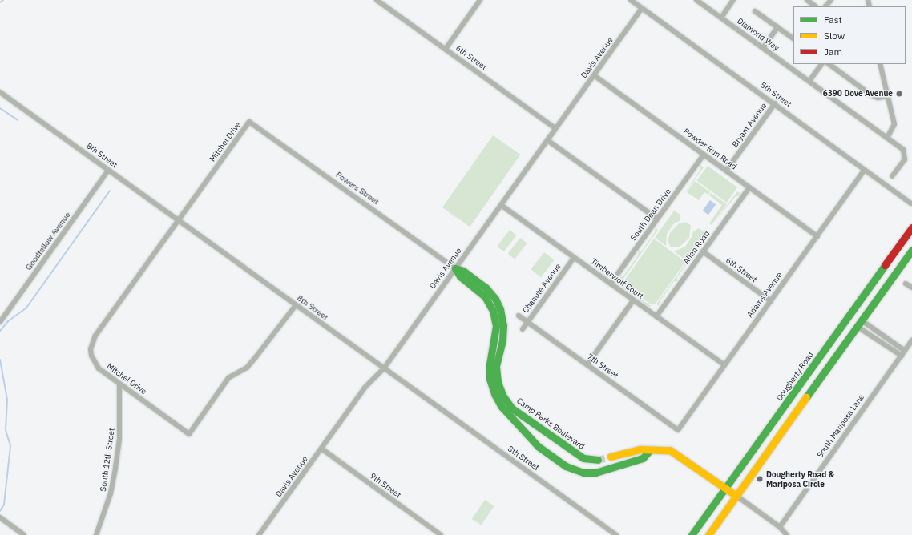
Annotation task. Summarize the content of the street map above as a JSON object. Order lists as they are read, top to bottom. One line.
{"streets":{"street":["Diamond Way","6th Street","Davis Avenue","5th Street","Bryant Avenue","Mitchel Drive","Powder Run Road","8th Street","Powers Street","South Dean Drive","Goodfellow Avenue","Allen Road","Timberwolf Court","Chanute Avenue","Adams Avenue","7th Street","Dougherty Road","Camp Parks Boulevard","South Mariposa Lane","South 12th Street","9th Street"]},"crossings":[["6th Street","Davis Avenue"],["6th Street","Allen Road"],["6th Street","Adams Avenue"],["Davis Avenue","5th Street"],["Davis Avenue","Powder Run Road"],["Davis Avenue","8th Street"],["Davis Avenue","Powers Street"],["Davis Avenue","Timberwolf Court"],["Davis Avenue","Camp Parks Boulevard"],["Davis Avenue","9th Street"],["5th Street","Bryant Avenue"],["5th Street","Adams Avenue"],["Bryant Avenue","Powder Run Road"],["Mitchel Drive","8th Street"],["Mitchel Drive","Powers Street"],["Mitchel Drive","South 12th Street"],["Powder Run Road","South Dean Drive"],["Powder Run Road","Allen Road"],["Powder Run Road","Adams Avenue"],["8th Street","Goodfellow Avenue"],["Powers Street","Camp Parks Boulevard"],["South Dean Drive","Timberwolf Court"],["Allen Road","Timberwolf Court"],["Timberwolf Court","Chanute Avenue"],["Timberwolf Court","Adams Avenue"],["Chanute Avenue","7th Street"],["Adams Avenue","7th Street"]],"places":["6390 Dove Avenue","Dougherty Road & Mariposa Circle"],"legend":["Fast","Slow","Jam"]}
